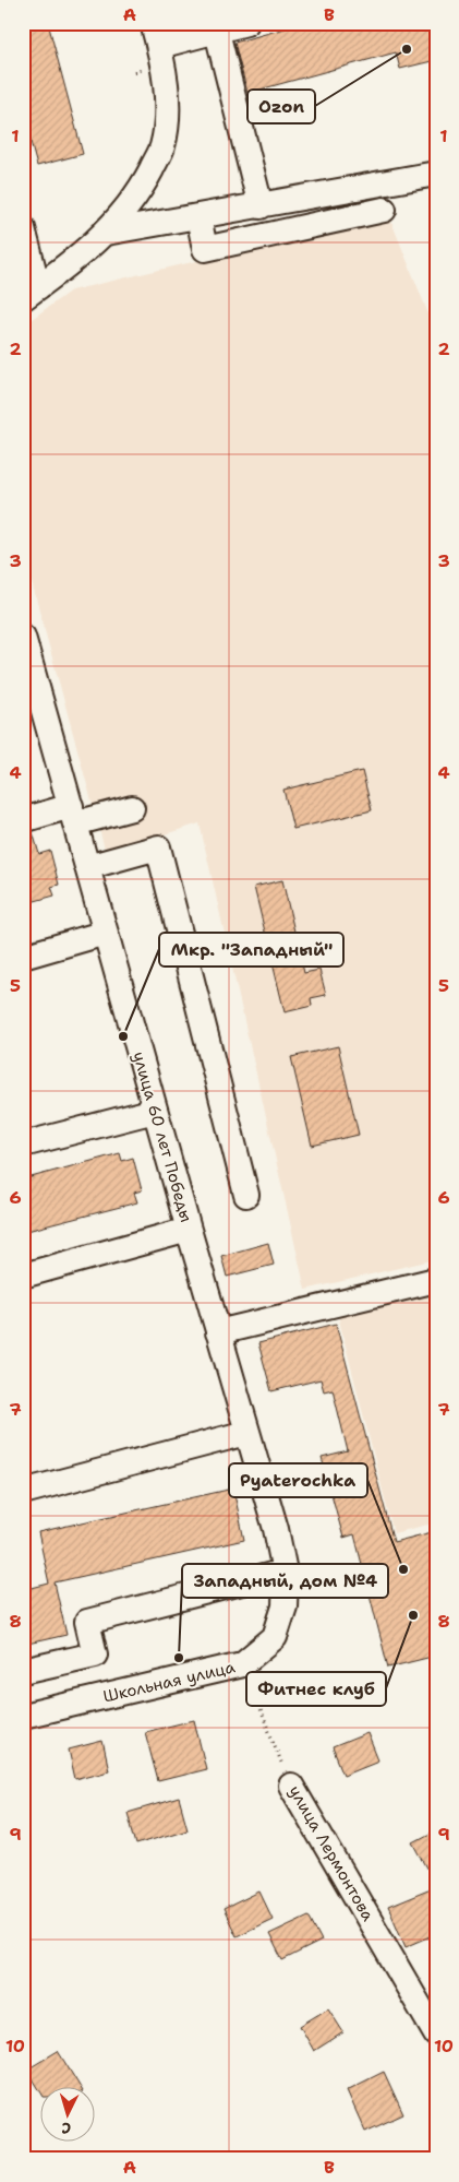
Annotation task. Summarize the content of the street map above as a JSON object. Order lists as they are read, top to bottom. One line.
{"streets":{"street":["улица 60 лет Победы","Школьная улица","улица Лермонтова"]},"crossings":[["улица 60 лет Победы","Школьная улица"],["Школьная улица","улица Лермонтова"]],"places":["Ozon","Мкр. \"Западный\"","Pyaterochka","Фитнес клуб","Западный, дом №4"],"north":"bottom","grid":{"columns":["A","B"],"rows":["1","2","3","4","5","6","7","8","9","10"]}}
